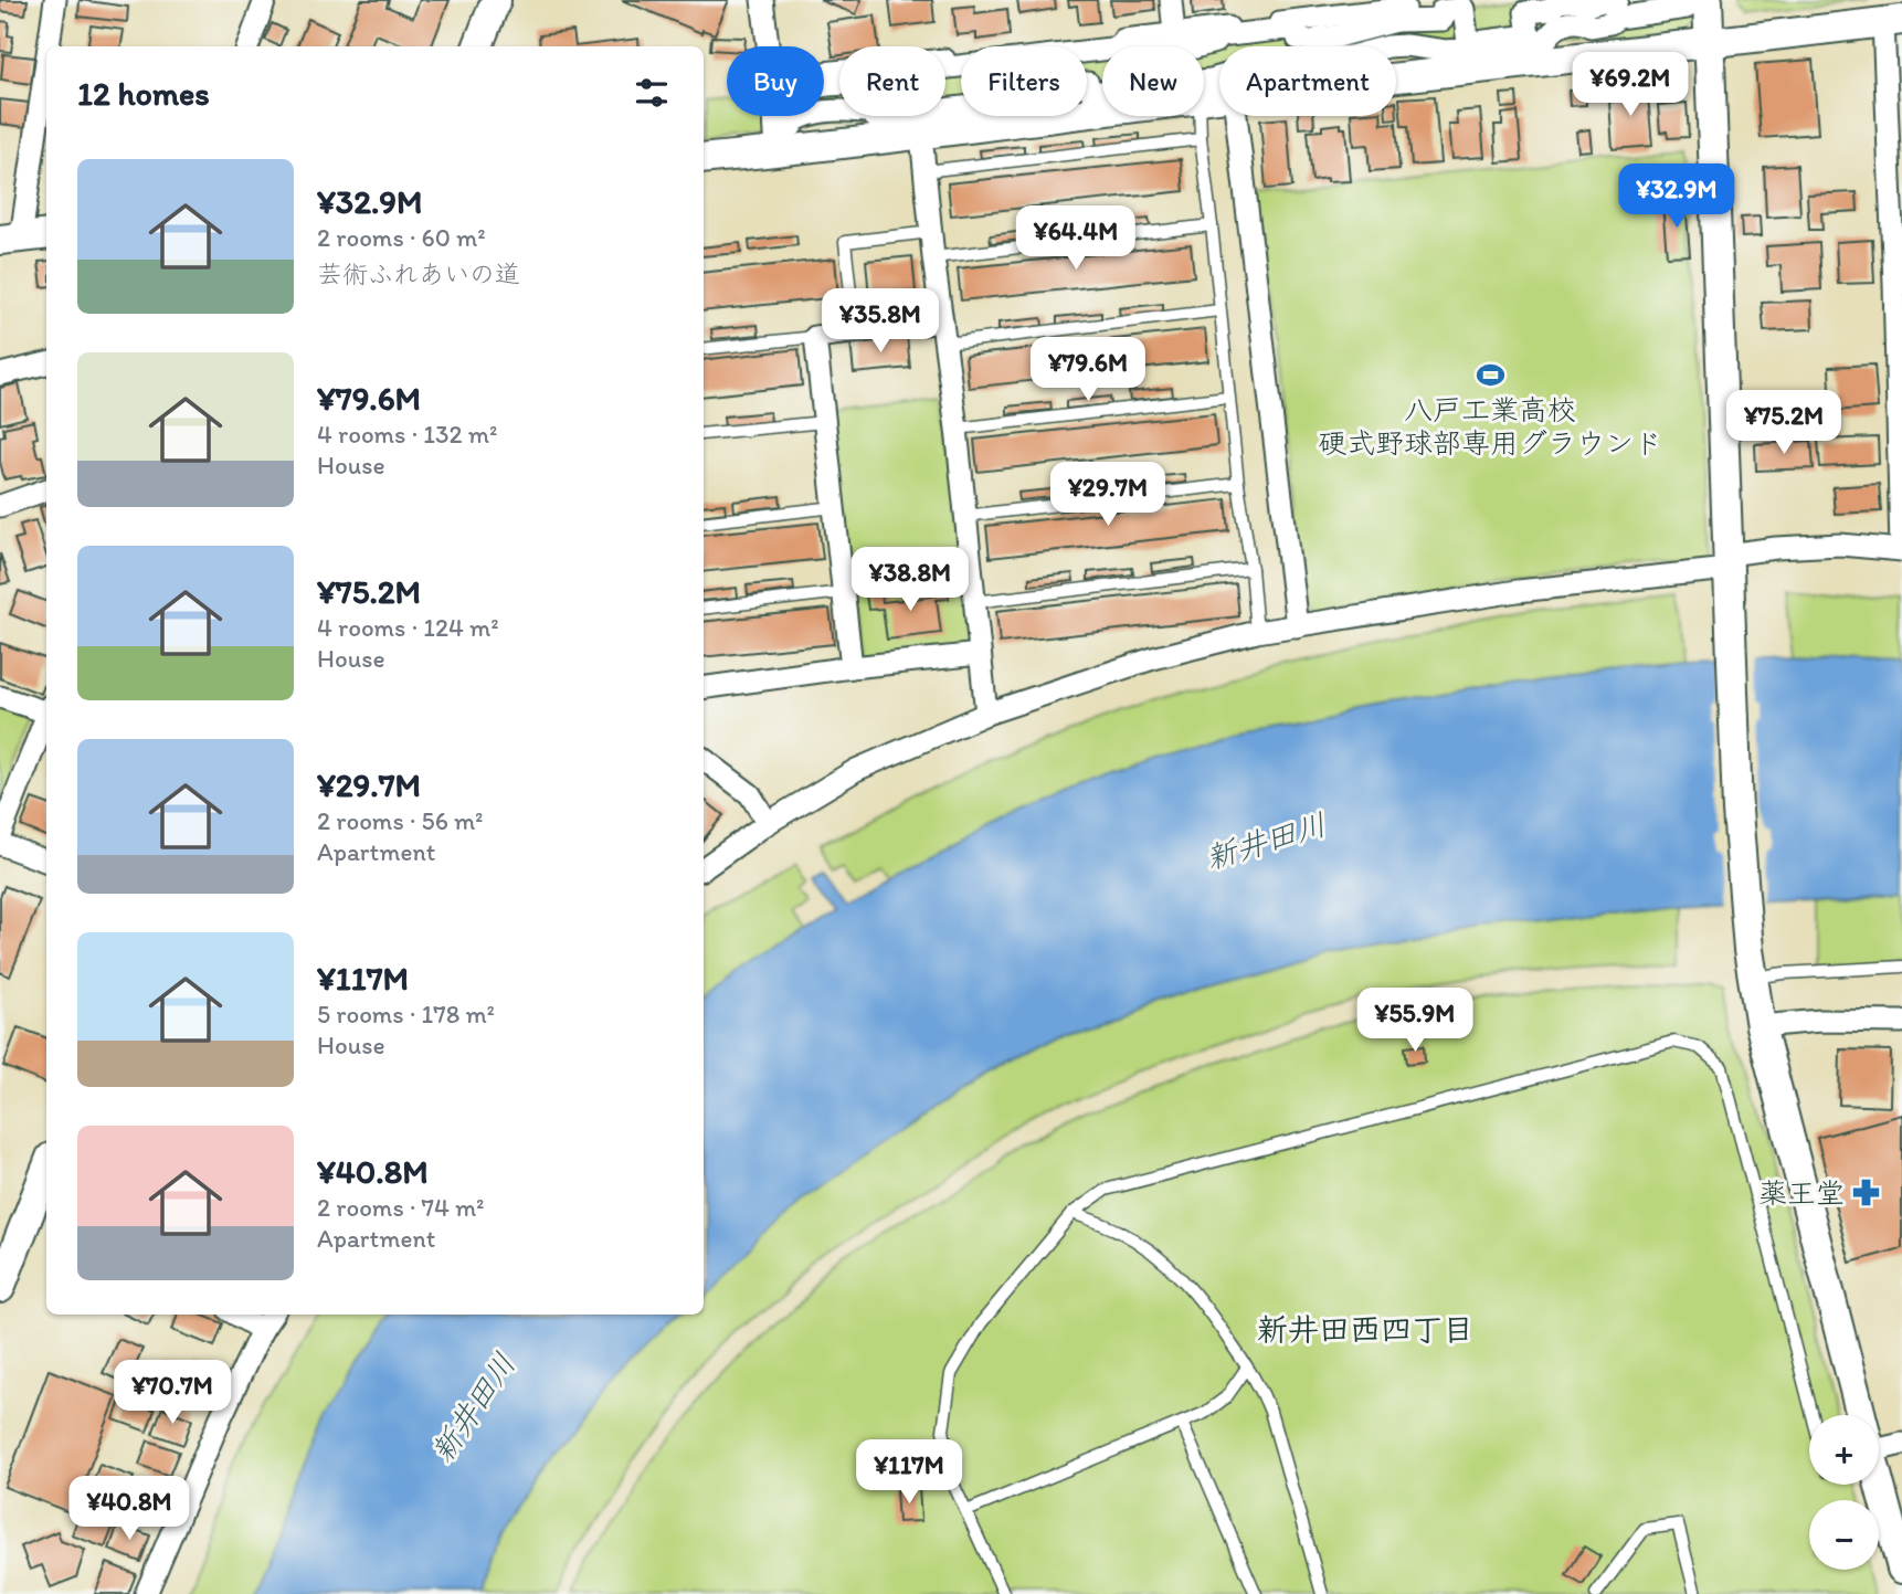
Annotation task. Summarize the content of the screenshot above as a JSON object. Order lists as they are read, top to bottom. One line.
{"districts":["新井田西四丁目"],"water":["新井田川"],"places":{"sports":["八戸工業高校 硬式野球部専用グラウンド"],"pharmacy":["薬王堂"]},"page":{"chip":["Buy","Rent","Filters","New","Apartment"],"heading":"12 homes","price":["¥69.2M","¥32.9M","¥64.4M","¥35.8M","¥79.6M","¥75.2M","¥29.7M","¥38.8M","¥55.9M","¥70.7M","¥117M","¥40.8M"],"list":[{"name":"¥32.9M","note":"2 rooms · 60 m² · 芸術ふれあいの道"},{"name":"¥79.6M","note":"4 rooms · 132 m² · House"},{"name":"¥75.2M","note":"4 rooms · 124 m² · House"},{"name":"¥29.7M","note":"2 rooms · 56 m² · Apartment"},{"name":"¥117M","note":"5 rooms · 178 m² · House"},{"name":"¥40.8M","note":"2 rooms · 74 m² · Apartment"}],"map_buttons":["+","−"]}}
